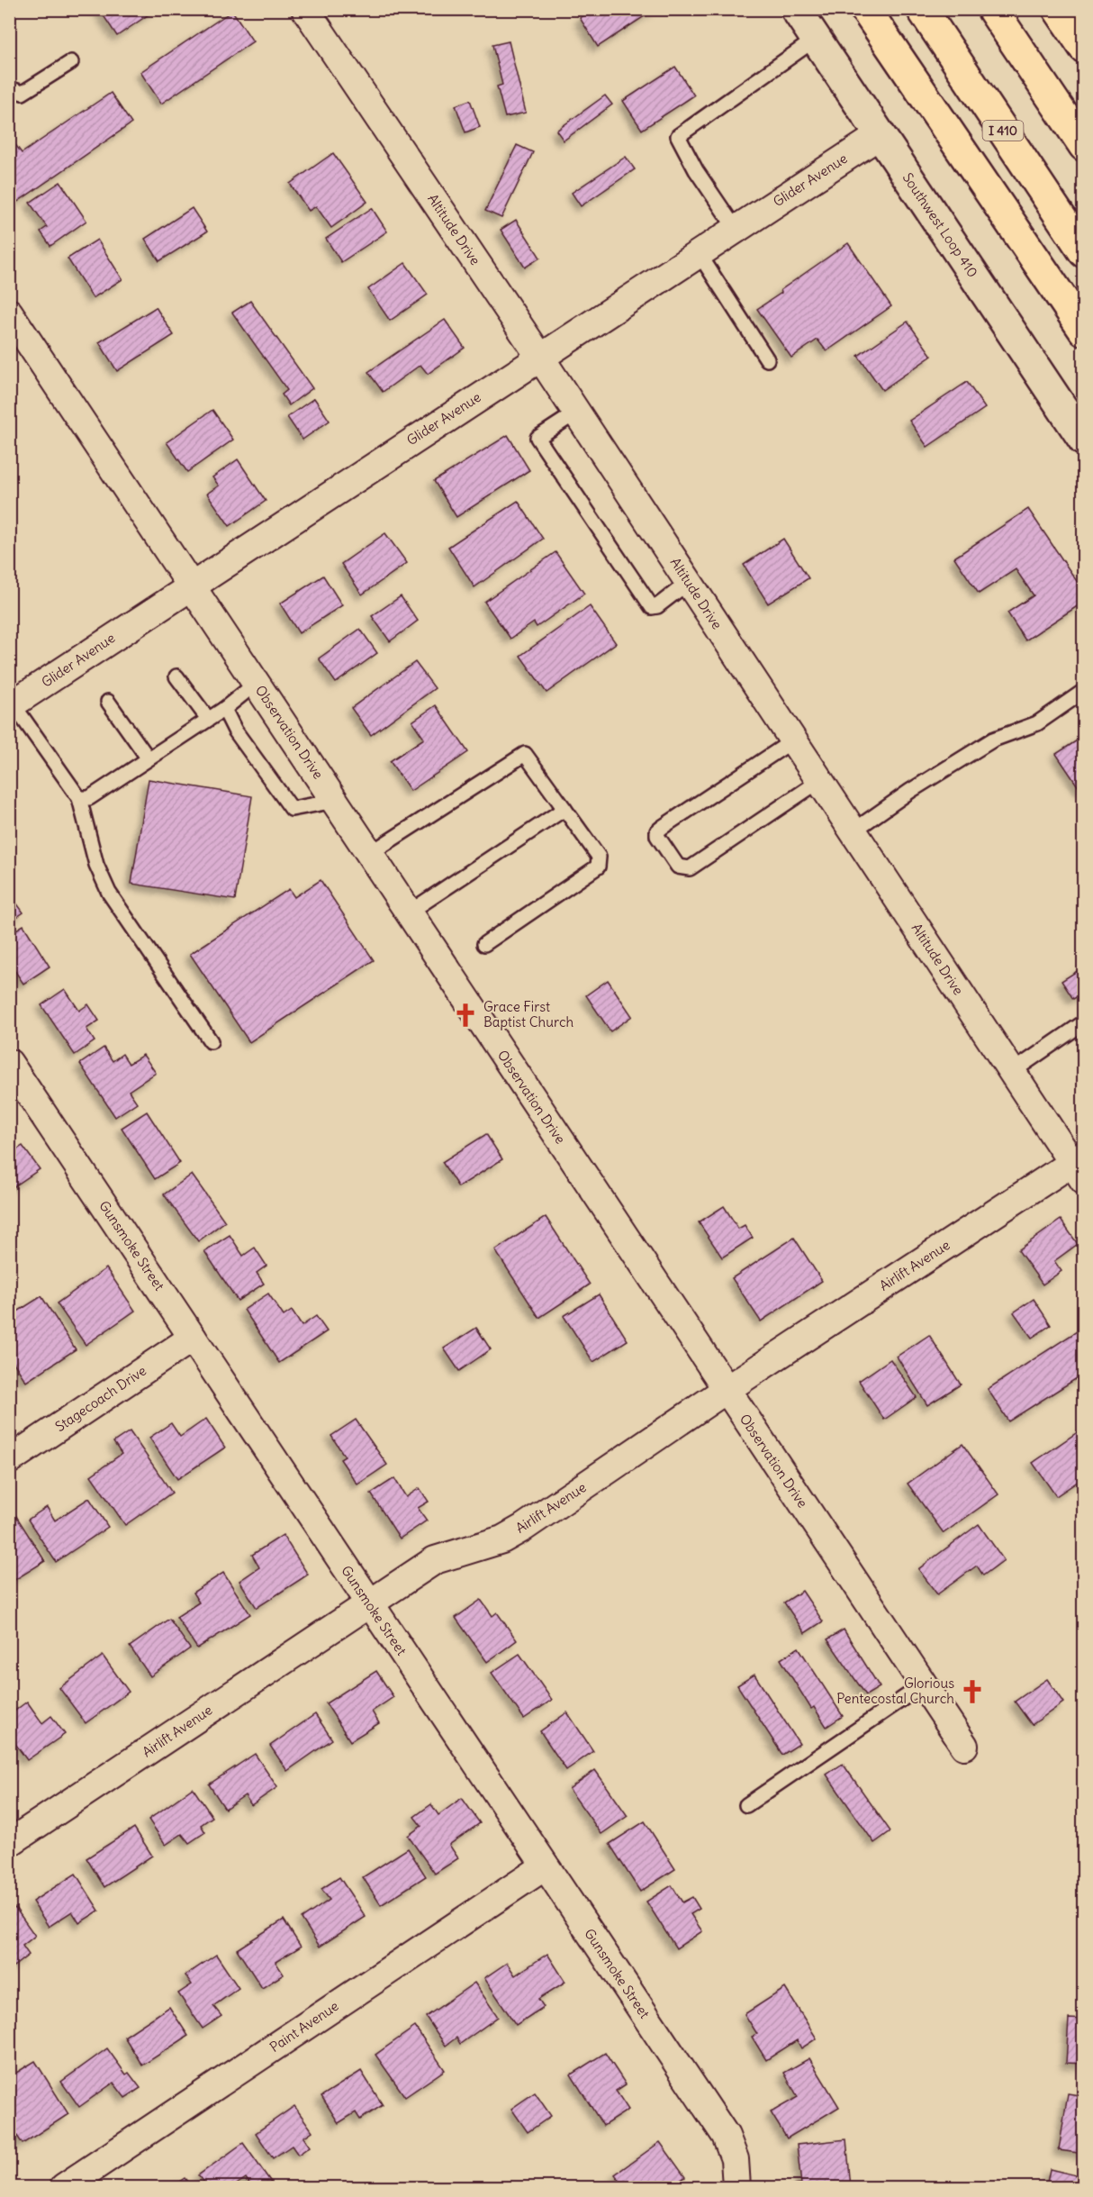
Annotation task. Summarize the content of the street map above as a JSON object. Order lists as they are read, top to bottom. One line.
{"streets":{"highway":["I 410"],"main road":["Southwest Loop 410"],"street":["Glider Avenue","Altitude Drive","Observation Drive","Gunsmoke Street","Airlift Avenue","Stagecoach Drive","Paint Avenue"]},"crossings":[["Glider Avenue","Southwest Loop 410"],["Glider Avenue","Altitude Drive"],["Glider Avenue","Observation Drive"],["Altitude Drive","Airlift Avenue"],["Observation Drive","Airlift Avenue"],["Gunsmoke Street","Airlift Avenue"],["Gunsmoke Street","Stagecoach Drive"],["Gunsmoke Street","Paint Avenue"]],"places":{"church":["Grace First Baptist Church","Glorious Pentecostal Church"]}}
